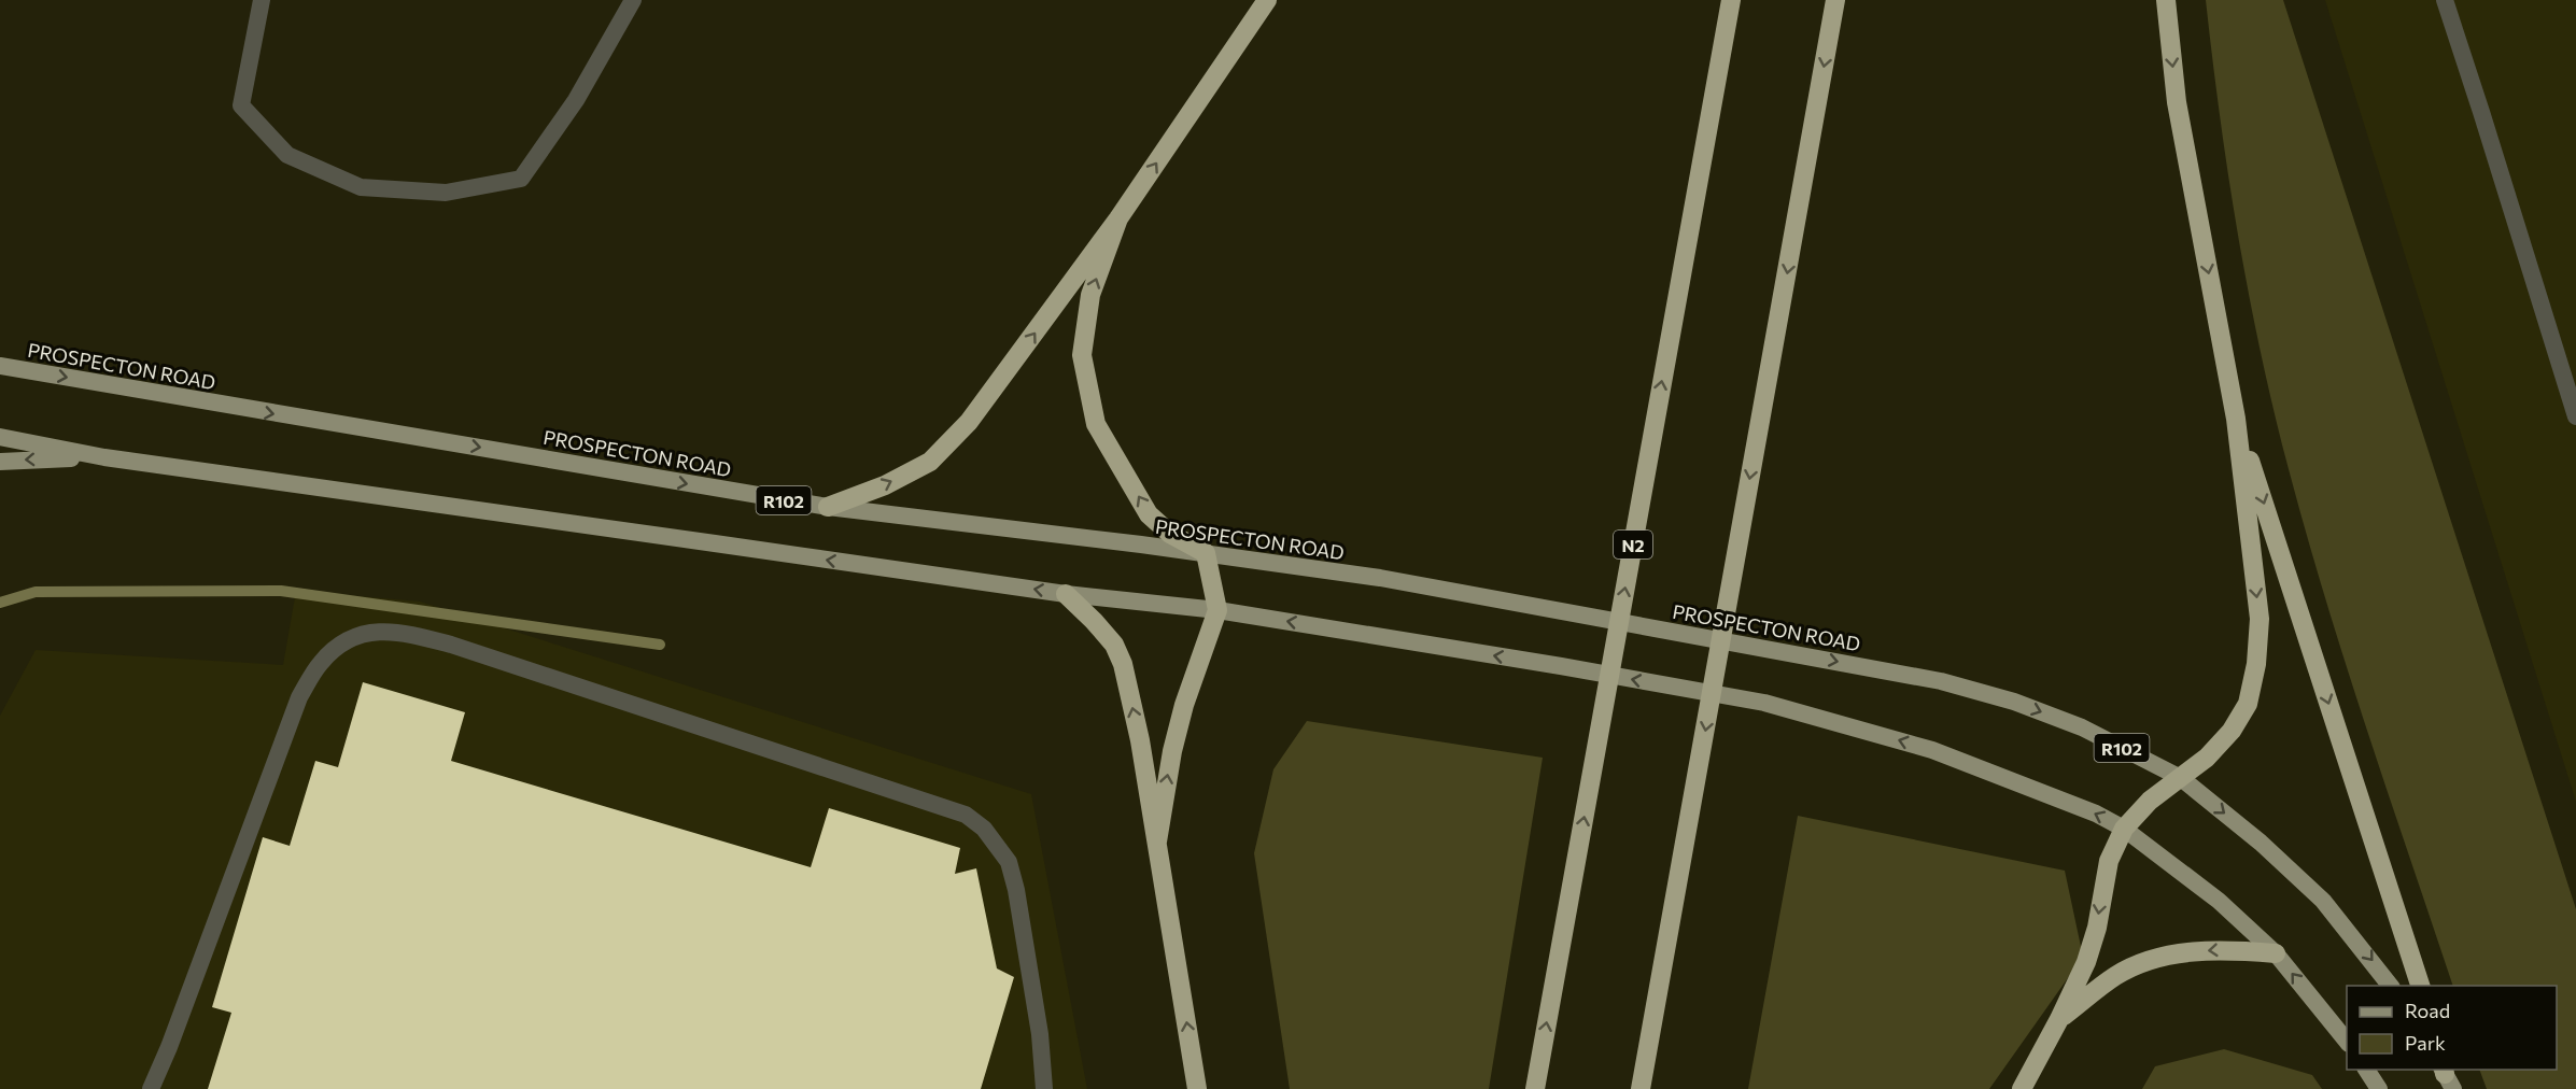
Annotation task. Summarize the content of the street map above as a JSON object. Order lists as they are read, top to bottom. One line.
{"streets":{"highway":["N2"],"main road":["PROSPECTON ROAD","R102"]},"legend":["Road","Park"]}
